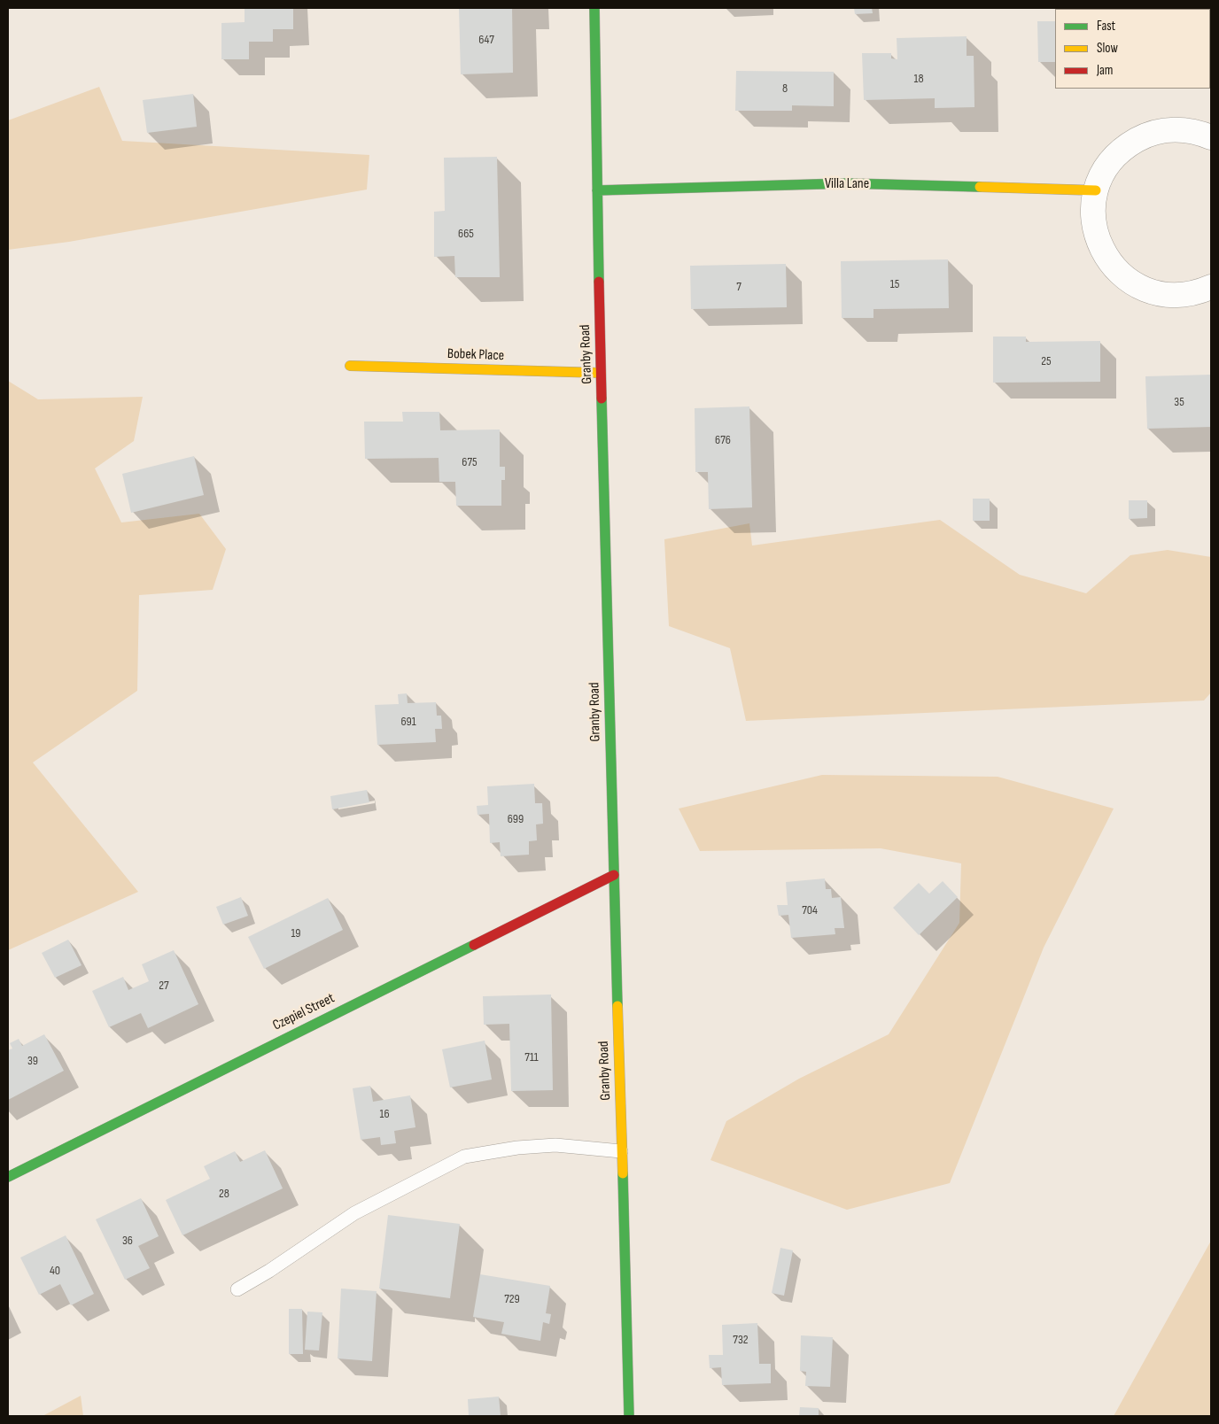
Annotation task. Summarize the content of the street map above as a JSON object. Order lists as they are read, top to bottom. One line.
{"streets":{"street":["Villa Lane","Granby Road","Bobek Place","Czepiel Street"]},"crossings":[["Villa Lane","Granby Road"],["Granby Road","Bobek Place"],["Granby Road","Czepiel Street"]],"house_numbers":["647","18","8","665","15","7","25","35","676","675","691","699","704","19","27","711","39","16","28","36","40","729","732"],"legend":["Fast","Slow","Jam"]}
